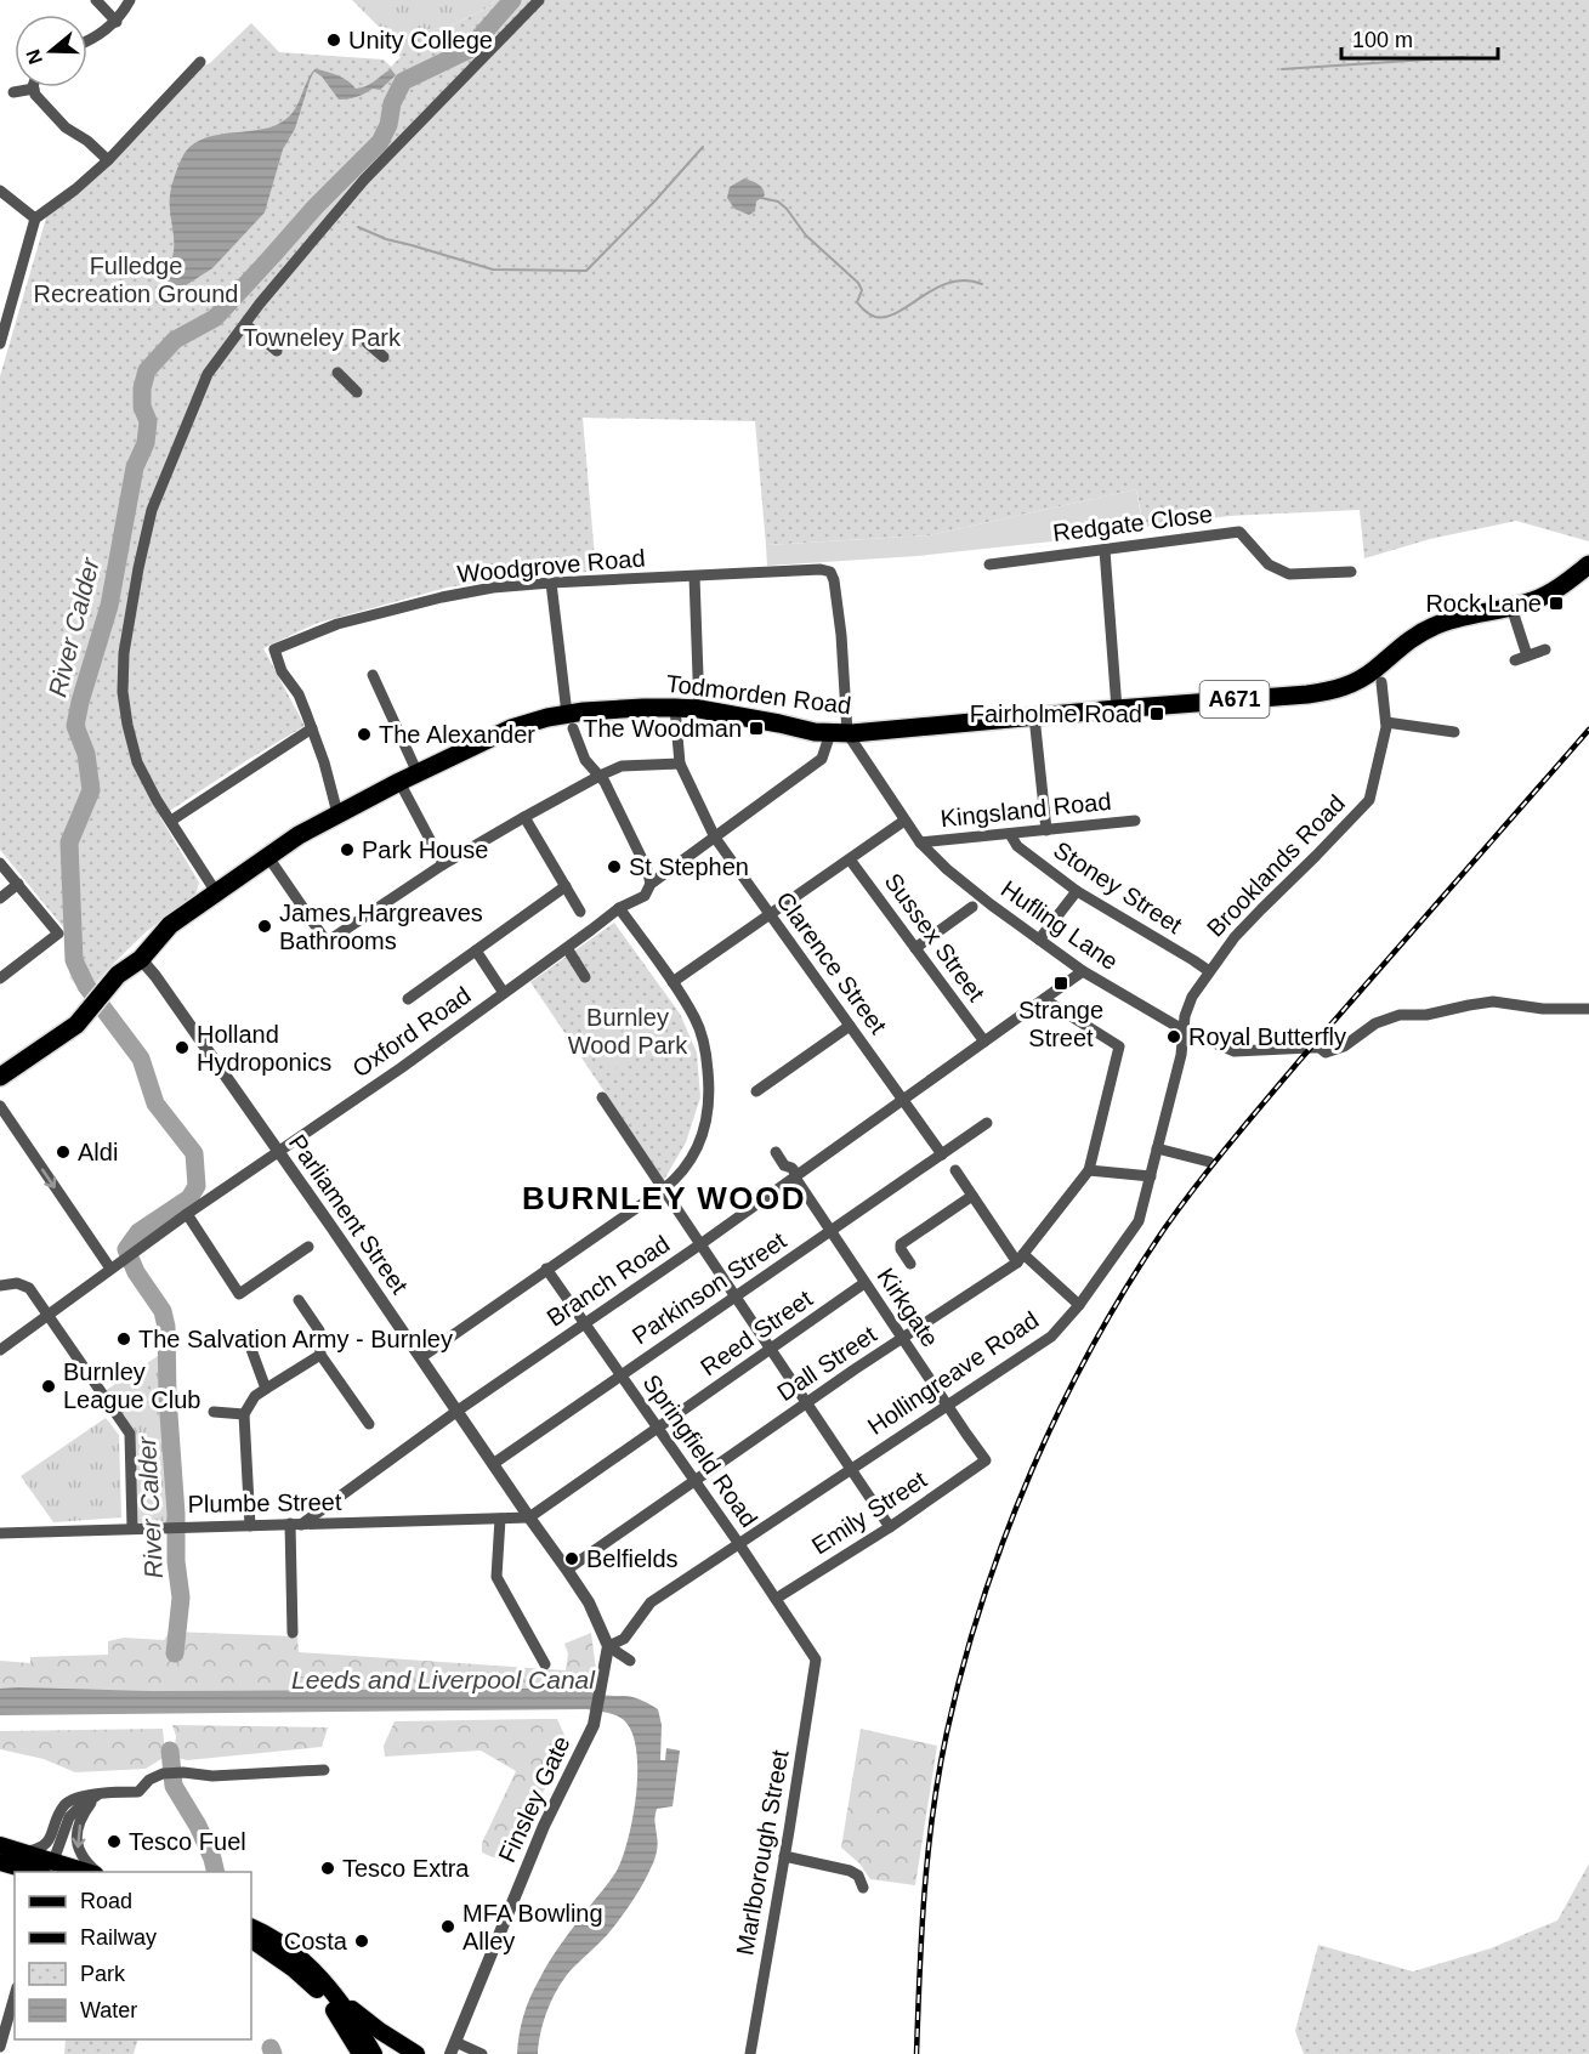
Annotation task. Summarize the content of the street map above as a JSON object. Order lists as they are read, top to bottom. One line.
{"streets":{"highway":["Todmorden Road","A671"],"street":["Redgate Close","Woodgrove Road","Kingsland Road","Brooklands Road","Stoney Street","Hufling Lane","Sussex Street","Clarence Street","Oxford Road","Parliament Street","Branch Road","Parkinson Street","Kirkgate","Reed Street","Dall Street","Hollingreave Road","Springfield Road","Plumbe Street","Emily Street","Finsley Gate","Marlborough Street"]},"crossings":[["Woodgrove Road","Todmorden Road"],["Woodgrove Road","Hufling Lane"],["Woodgrove Road","Oxford Road"],["Todmorden Road","Hufling Lane"],["Todmorden Road","Clarence Street"],["Todmorden Road","Oxford Road"],["Todmorden Road","Parliament Street"],["Kingsland Road","Stoney Street"],["Kingsland Road","Hufling Lane"],["Brooklands Road","Stoney Street"],["Brooklands Road","Hufling Lane"],["Brooklands Road","Hollingreave Road"],["Hufling Lane","Oxford Road"],["Hufling Lane","Branch Road"],["Hufling Lane","Hollingreave Road"],["Sussex Street","Branch Road"],["Clarence Street","Oxford Road"],["Clarence Street","Branch Road"],["Clarence Street","Parkinson Street"],["Oxford Road","Parliament Street"],["Parliament Street","Branch Road"],["Parliament Street","Parkinson Street"],["Parliament Street","Reed Street"],["Parliament Street","Dall Street"],["Parliament Street","Hollingreave Road"],["Parliament Street","Plumbe Street"],["Parliament Street","Finsley Gate"],["Branch Road","Kirkgate"],["Branch Road","Springfield Road"],["Branch Road","Plumbe Street"],["Parkinson Street","Kirkgate"],["Parkinson Street","Springfield Road"],["Kirkgate","Reed Street"],["Kirkgate","Dall Street"],["Kirkgate","Hollingreave Road"],["Kirkgate","Emily Street"],["Reed Street","Springfield Road"],["Reed Street","Plumbe Street"],["Dall Street","Springfield Road"],["Hollingreave Road","Springfield Road"],["Hollingreave Road","Finsley Gate"],["Springfield Road","Emily Street"],["Springfield Road","Marlborough Street"]],"districts":["BURNLEY WOOD"],"water":["River Calder","Leeds and Liverpool Canal"],"parks":["Fulledge Recreation Ground","Towneley Park","Burnley Wood Park"],"places":{"other":["Unity College","The Alexander","Park House","St Stephen","James Hargreaves Bathrooms","Royal Butterfly","Holland Hydroponics","Aldi","The Salvation Army - Burnley","Burnley League Club","Belfields","Tesco Fuel","Tesco Extra","MFA Bowling Alley","Costa"],"transit":["Rock Lane","Fairholme Road","The Woodman","Strange Street"]},"legend":["Road","Railway","Park","Water"],"scale_bar":"100 m","north":"left"}
